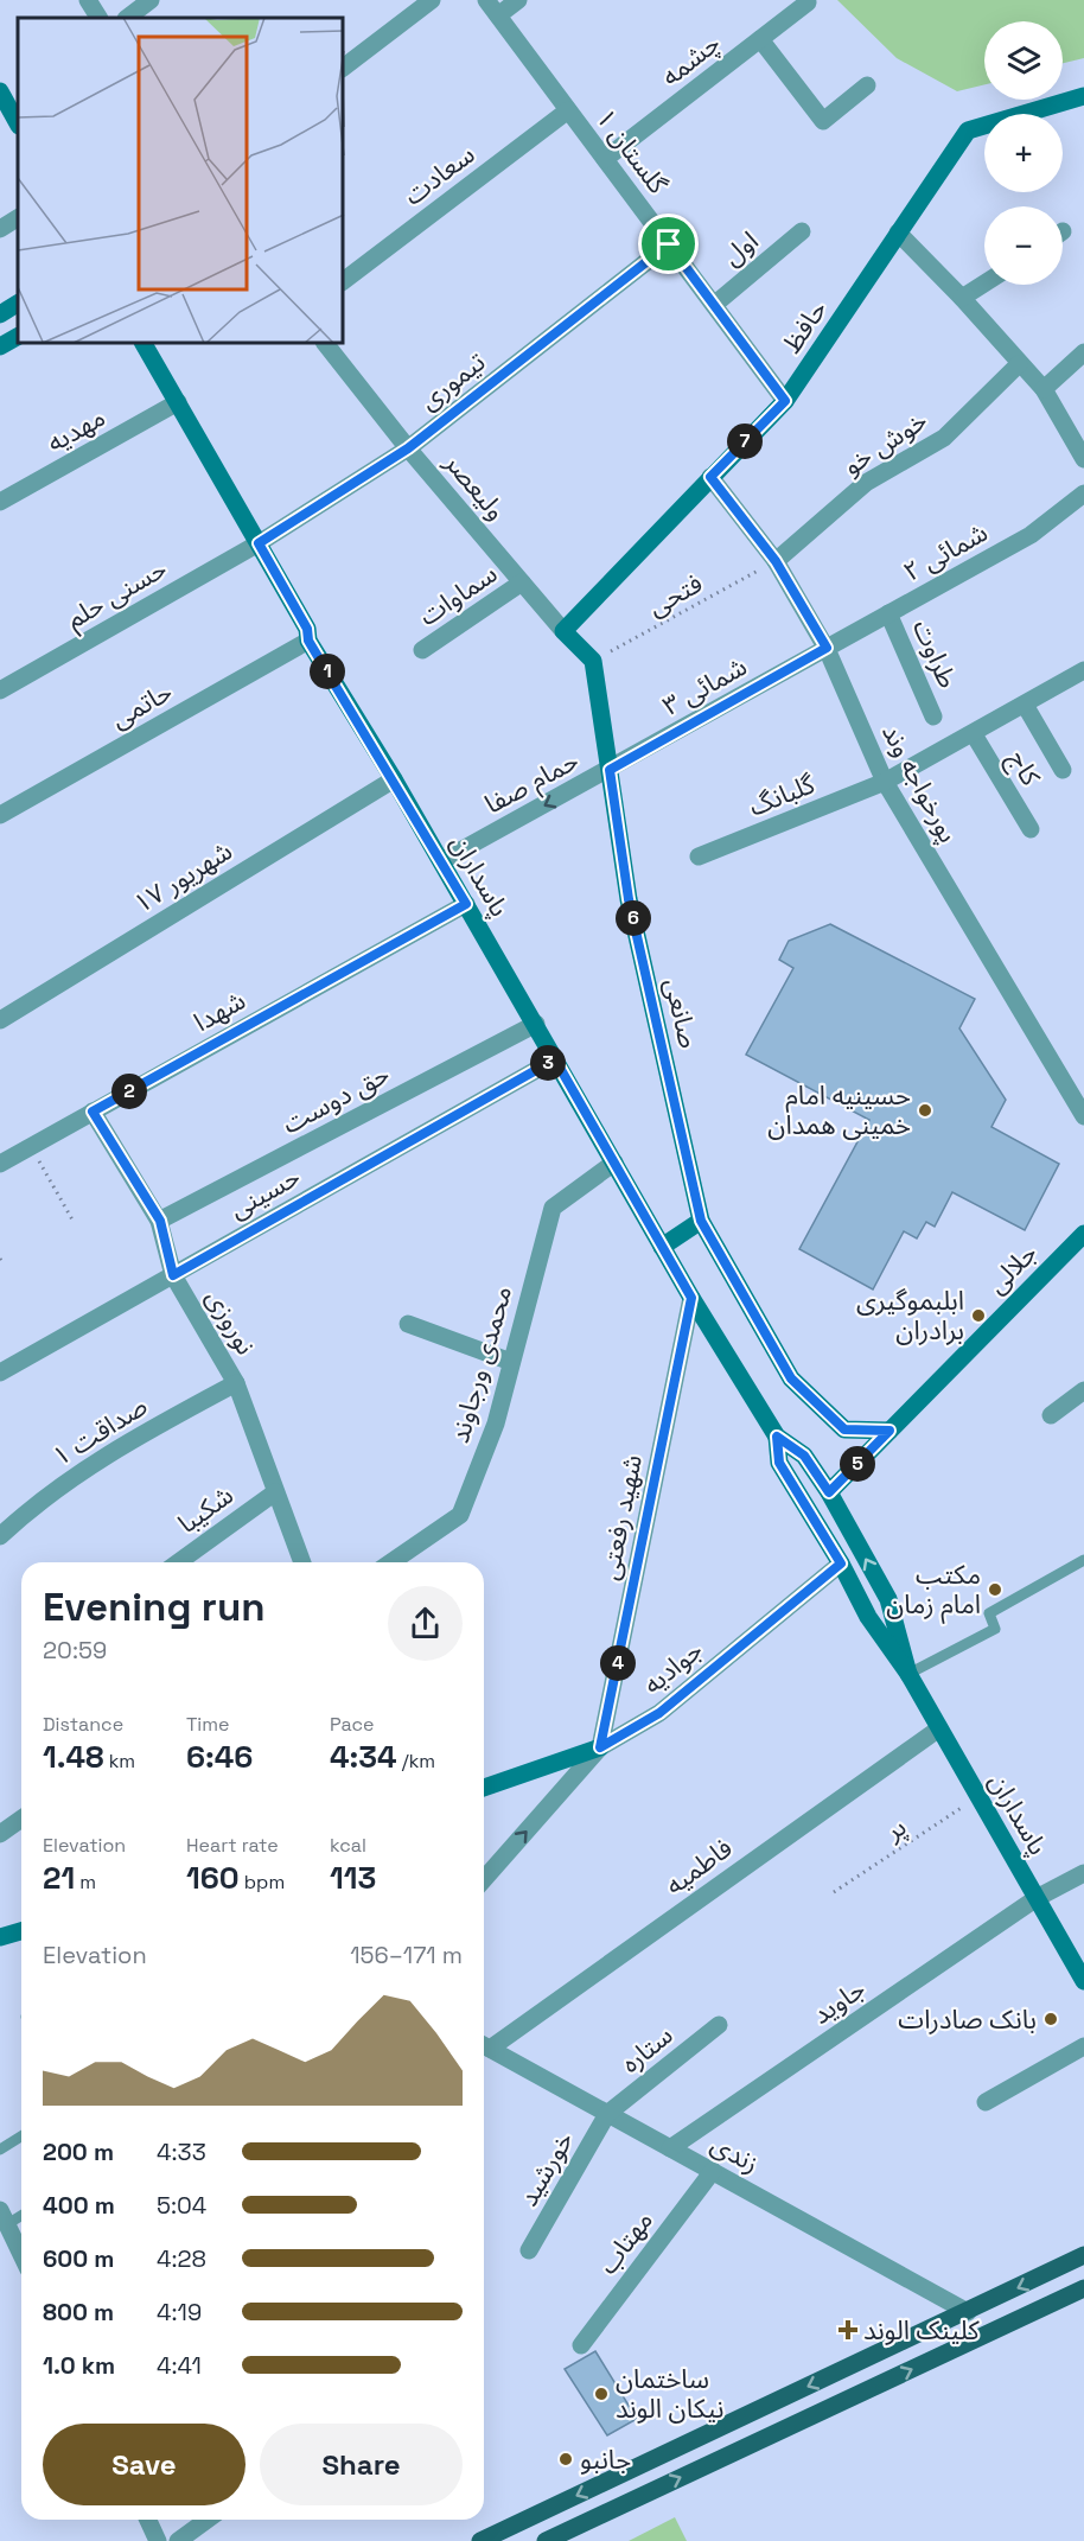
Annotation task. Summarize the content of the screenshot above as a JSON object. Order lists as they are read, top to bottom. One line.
{"streets":{"main road":["حافظ","پاسداران","صانعی","جلالی","جوادیه"],"street":["چشمه","گلستان ۱","سعادت","اول","تیموری","مهدیه","خوش خو","ولیعصر","شمائی ۲","حسنی حلم","سماوات","طراوت","شمائی ۳","حاتمی","کاج","حمام صفا","پورخواجه وند","گلبانگ","۱۷ شهریور","شهدا","حق دوست","حسینی","نوروزی","محمدی ورجاوند","صداقت ۱","شکیبا","شهید رفعتی","فاطمیه","جاوید","ستاره","زندی","خورشید","مهتاب"],"path":["فتحی","پر"]},"crossings":[["چشمه","گلستان ۱"],["گلستان ۱","سعادت"],["گلستان ۱","اول"],["گلستان ۱","حافظ"],["گلستان ۱","تیموری"],["حافظ","ولیعصر"],["حافظ","پورخواجه وند"],["تیموری","ولیعصر"],["تیموری","حسنی حلم"],["تیموری","پاسداران"],["مهدیه","پاسداران"],["خوش خو","فتحی"],["خوش خو","پورخواجه وند"],["ولیعصر","سماوات"],["شمائی ۲","طراوت"],["شمائی ۲","شمائی ۳"],["شمائی ۲","پورخواجه وند"],["حسنی حلم","پاسداران"],["فتحی","پورخواجه وند"],["شمائی ۳","حمام صفا"],["شمائی ۳","پورخواجه وند"],["شمائی ۳","صانعی"],["حاتمی","پاسداران"],["کاج","گلبانگ"],["حمام صفا","پاسداران"],["حمام صفا","صانعی"],["پورخواجه وند","گلبانگ"],["پاسداران","۱۷ شهریور"],["پاسداران","شهدا"],["پاسداران","حق دوست"],["پاسداران","حسینی"],["پاسداران","جلالی"],["پاسداران","محمدی ورجاوند"],["پاسداران","شهید رفعتی"],["پاسداران","جوادیه"],["پاسداران","پر"],["پاسداران","فاطمیه"],["پاسداران","جاوید"],["شهدا","نوروزی"],["صانعی","جلالی"],["حق دوست","نوروزی"],["حسینی","نوروزی"],["نوروزی","صداقت ۱"],["نوروزی","شکیبا"],["شهید رفعتی","جوادیه"],["فاطمیه","زندی"],["جاوید","زندی"],["ستاره","زندی"],["ستاره","خورشید"],["زندی","خورشید"],["زندی","مهتاب"]],"one_way":["حمام صفا"],"places":{"other":["حسینیه امام خمینی همدان","ابلبموگیری برادران","مکتب امام زمان","بانک صادرات","ساختمان نیکان الوند","جانبو"],"health":["کلینک الوند"]},"page":{"map_buttons":["+","−"],"pins":["7","1","6","3","2","5","4"],"heading":["Evening run","20:59"],"stats":[["Distance","1.48 km"],["Time","6:46"],["Pace","4:34 /km"],["Elevation","21 m"],["Heart rate","160 bpm"],["kcal","113"]],"chart":["Elevation","156–171 m"],"list":[{"name":"200 m","note":"4:33"},{"name":"400 m","note":"5:04"},{"name":"600 m","note":"4:28"},{"name":"800 m","note":"4:19"},{"name":"1.0 km","note":"4:41"}],"buttons":["Save","Share"]}}
